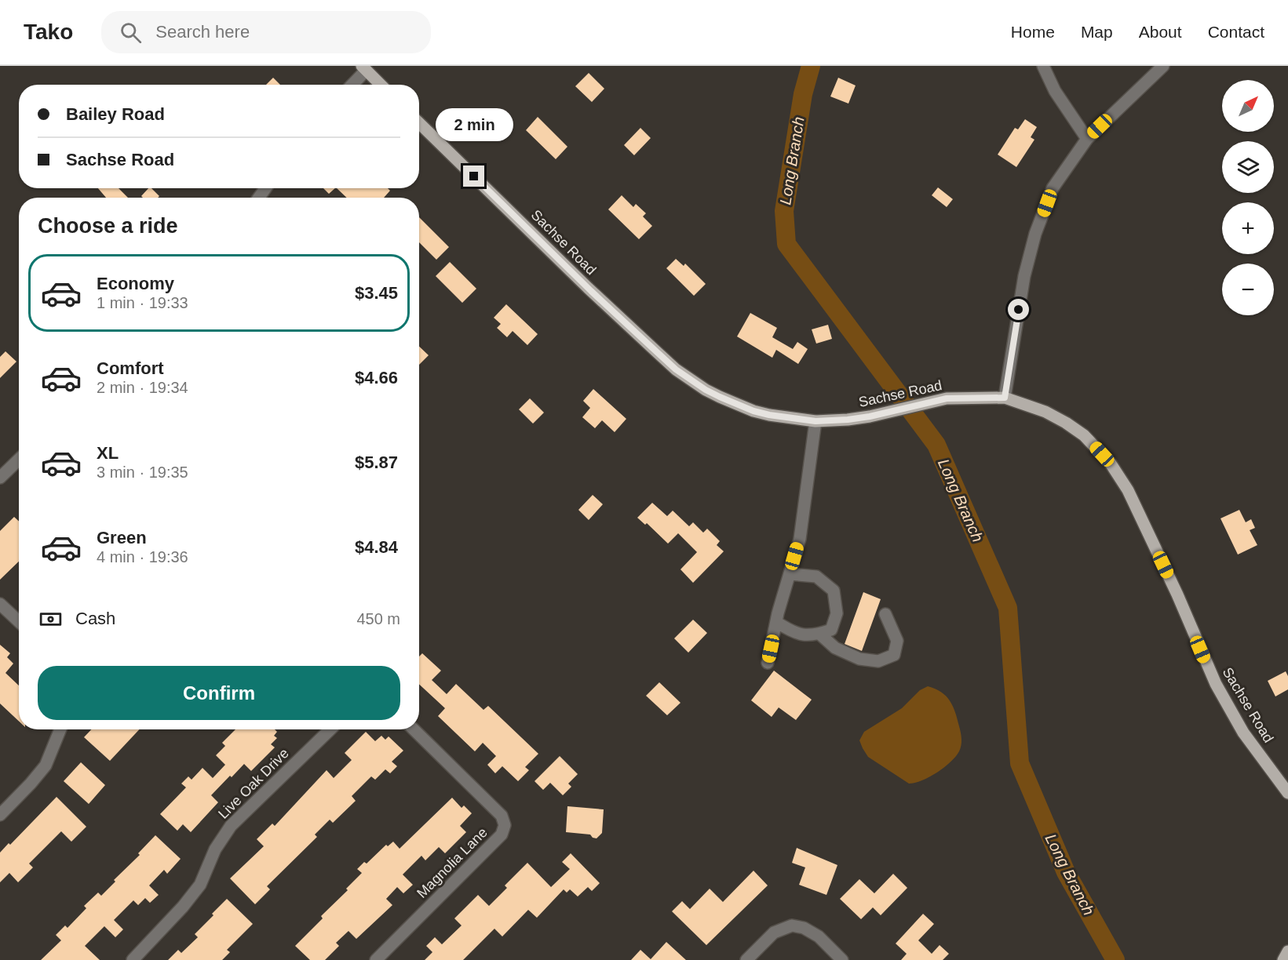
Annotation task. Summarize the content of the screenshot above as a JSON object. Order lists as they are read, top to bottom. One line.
{"streets":{"main road":["Sachse Road"],"street":["Live Oak Drive","Magnolia Lane"]},"water":["Long Branch"],"north":"top right","page":{"header":"Tako","search":"Search here","nav":["Home","Map","About","Contact"],"map_buttons":["+","−"],"banner":["Bailey Road","Sachse Road"],"bubble":"2 min","heading":"Choose a ride","list":[{"name":"Economy","note":"1 min · 19:33","value":"$3.45"},{"name":"Comfort","note":"2 min · 19:34","value":"$4.66"},{"name":"XL","note":"3 min · 19:35","value":"$5.87"},{"name":"Green","note":"4 min · 19:36","value":"$4.84"}],"pay":["Cash","450 m"],"buttons":"Confirm"}}
